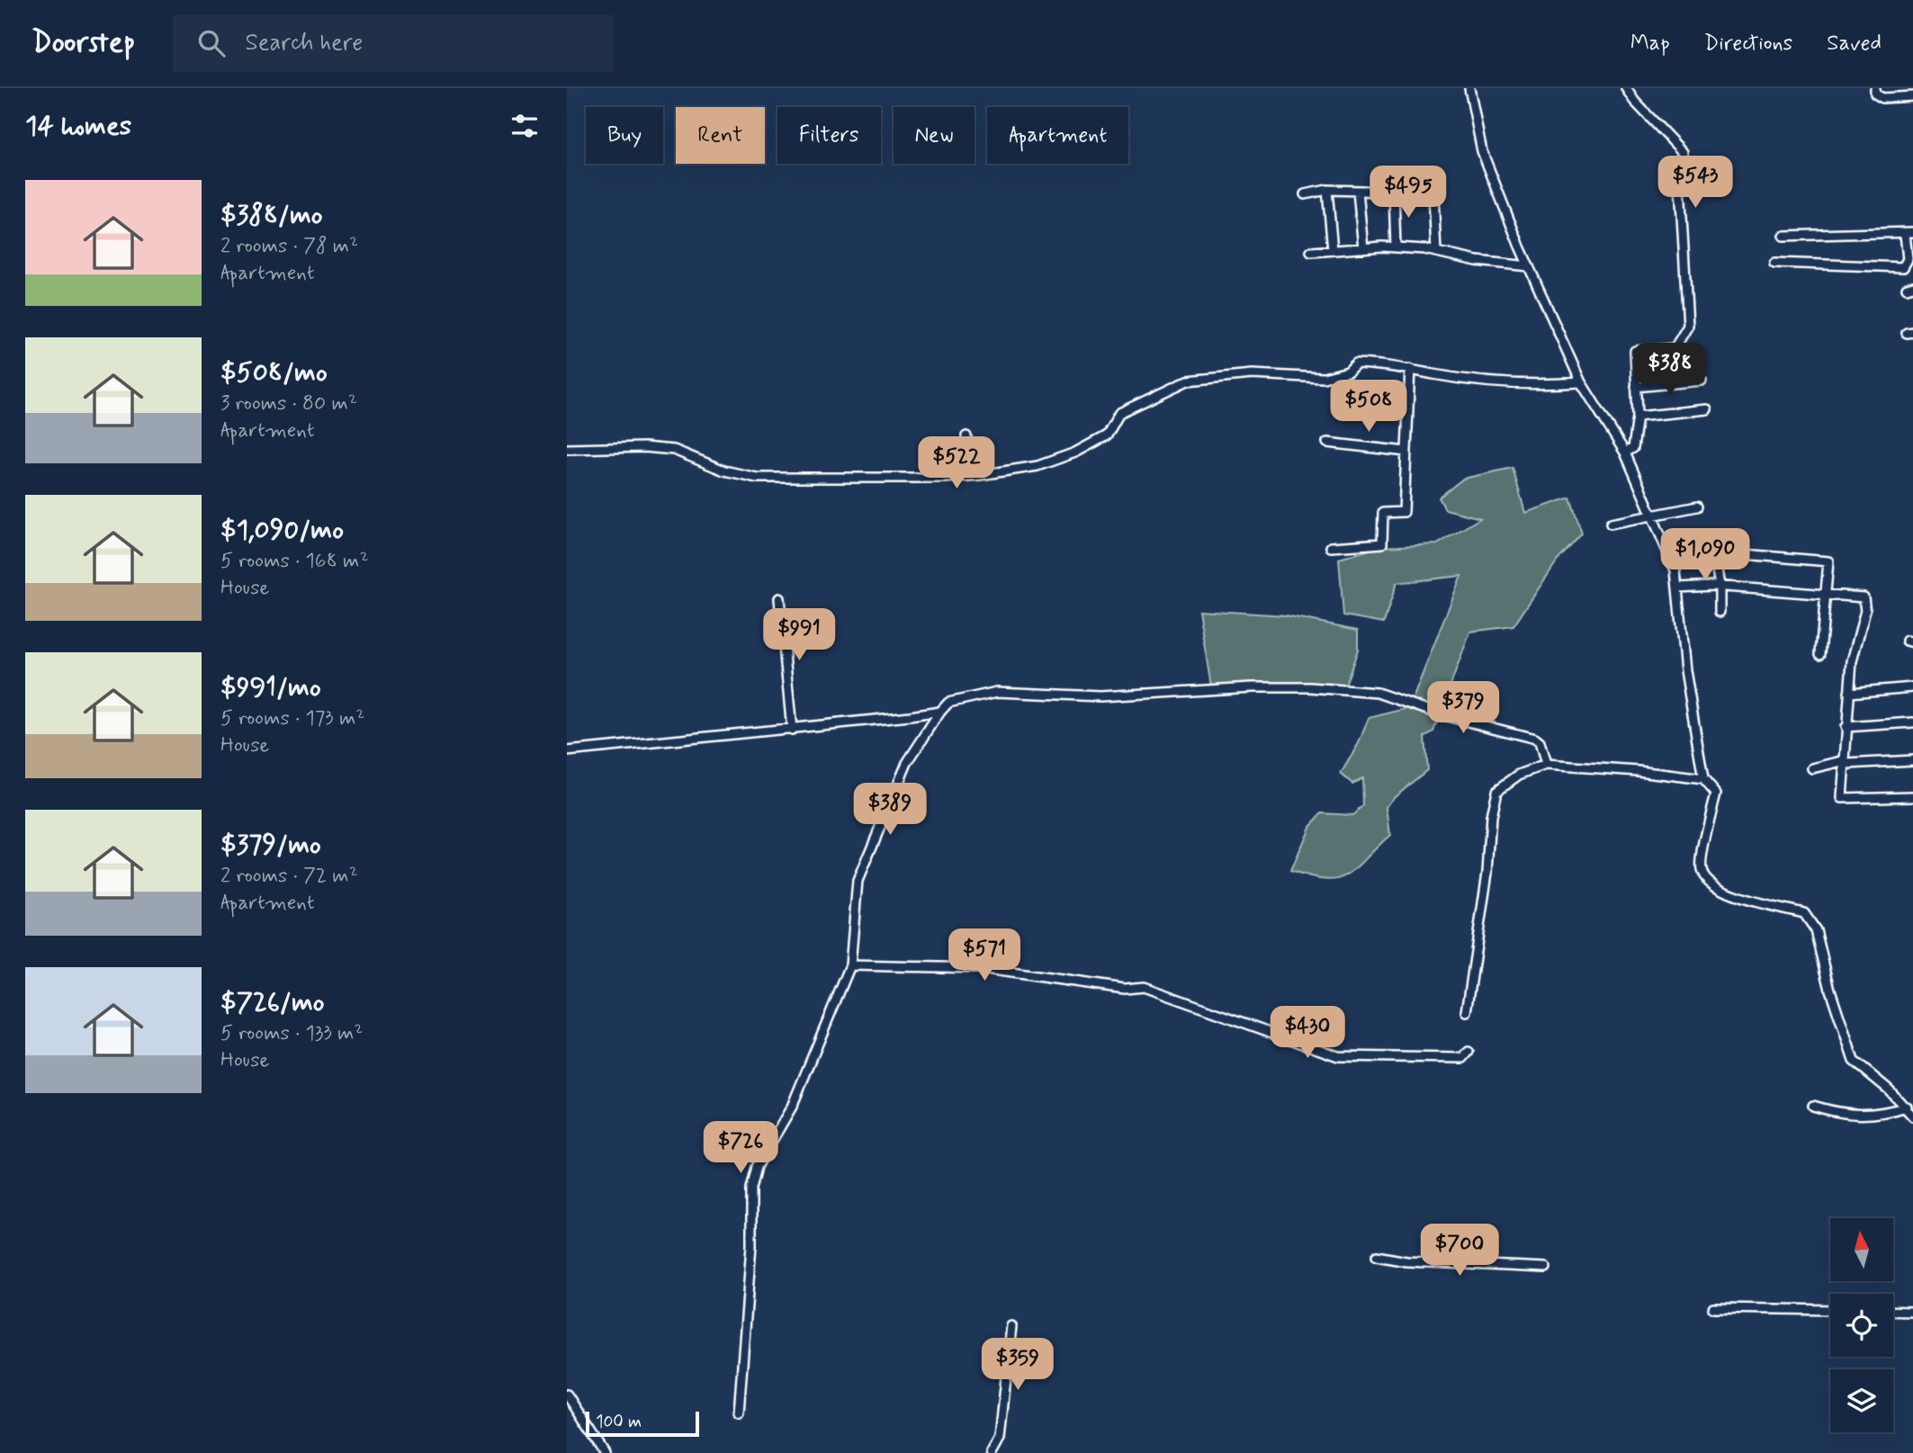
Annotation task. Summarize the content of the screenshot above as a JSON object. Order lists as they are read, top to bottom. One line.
{"scale_bar":"100 m","north":"top","page":{"header":"Doorstep","search":"Search here","nav":["Map","Directions","Saved"],"heading":"14 homes","chip":["Buy","Rent","Filters","New","Apartment"],"price":["$543","$495","$388","$508","$522","$1,090","$991","$379","$389","$571","$430","$726","$700","$359"],"list":[{"name":"$388/mo","note":"2 rooms · 78 m² · Apartment"},{"name":"$508/mo","note":"3 rooms · 80 m² · Apartment"},{"name":"$1,090/mo","note":"5 rooms · 168 m² · House"},{"name":"$991/mo","note":"5 rooms · 173 m² · House"},{"name":"$379/mo","note":"2 rooms · 72 m² · Apartment"},{"name":"$726/mo","note":"5 rooms · 133 m² · House"}],"scale":"100 m"}}
